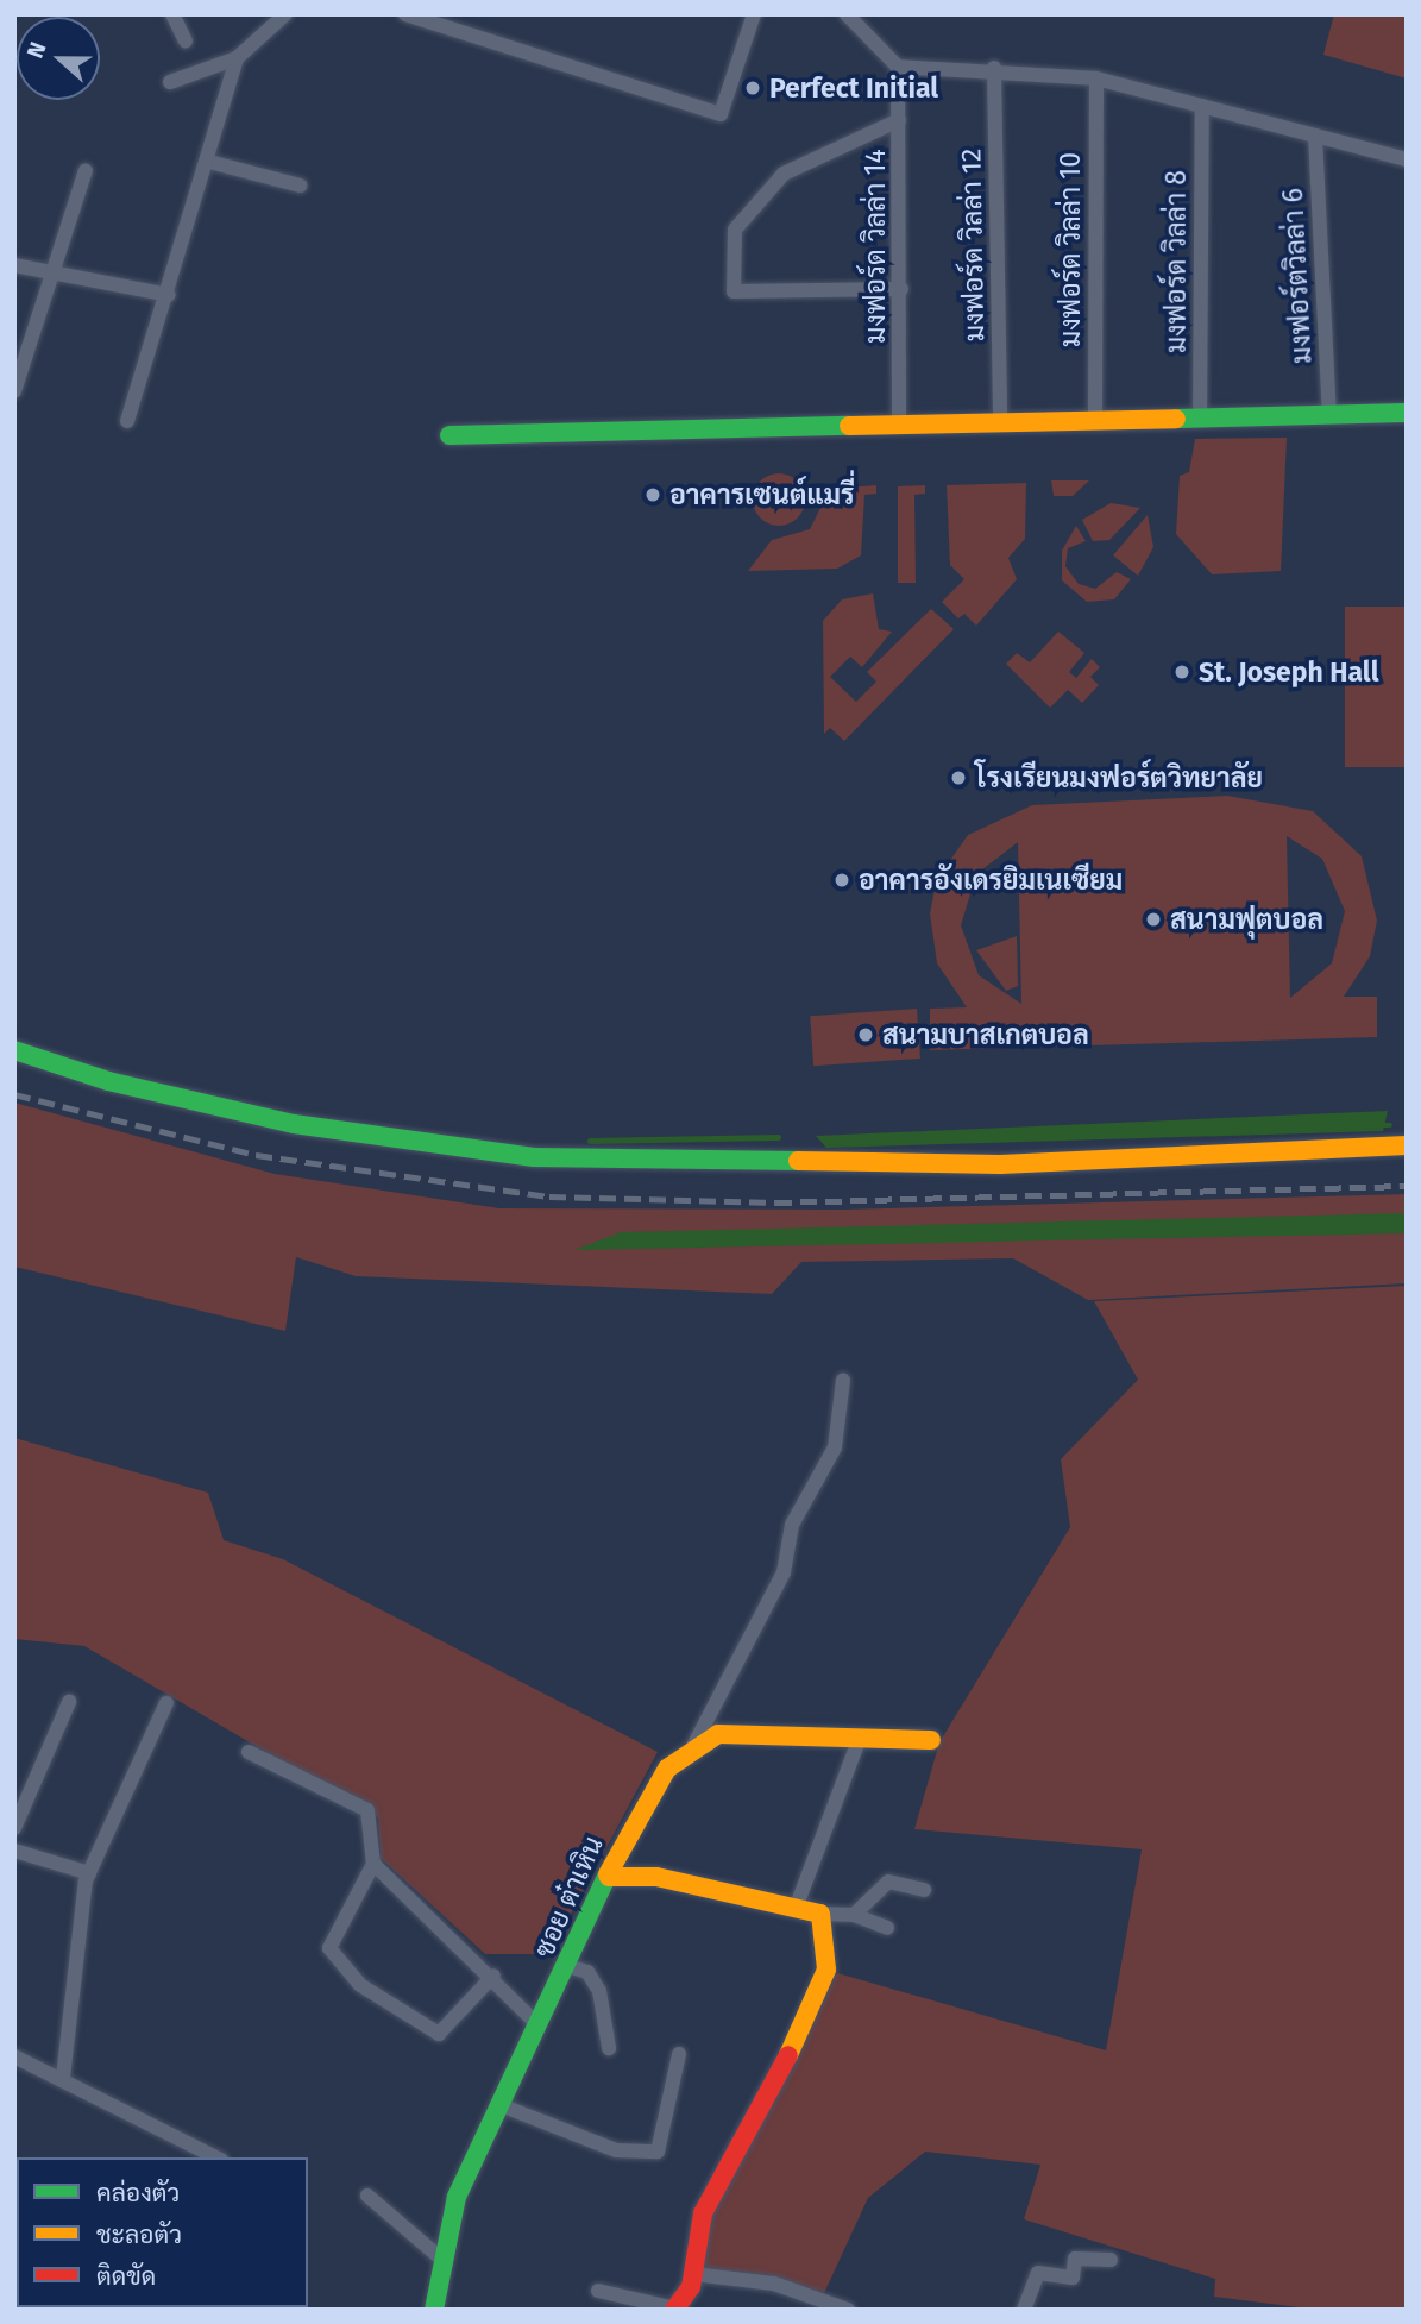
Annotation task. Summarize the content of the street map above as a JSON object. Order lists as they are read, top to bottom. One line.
{"streets":{"street":["มงฟอร์ด วิลล่า 12","มงฟอร์ด วิลล่า 14","มงฟอร์ด วิลล่า 10","มงฟอร์ด วิลล่า 8","มงฟอร์ตวิลล่า 6","ซอย ต๋าเหิน"]},"places":["Perfect Initial","อาคารเซนต์แมรี่","St. Joseph Hall","โรงเรียนมงฟอร์ตวิทยาลัย","อาคารอังเดรยิมเนเซียม","สนามฟุตบอล","สนามบาสเกตบอล"],"legend":["คล่องตัว","ชะลอตัว","ติดขัด"],"north":"left"}
